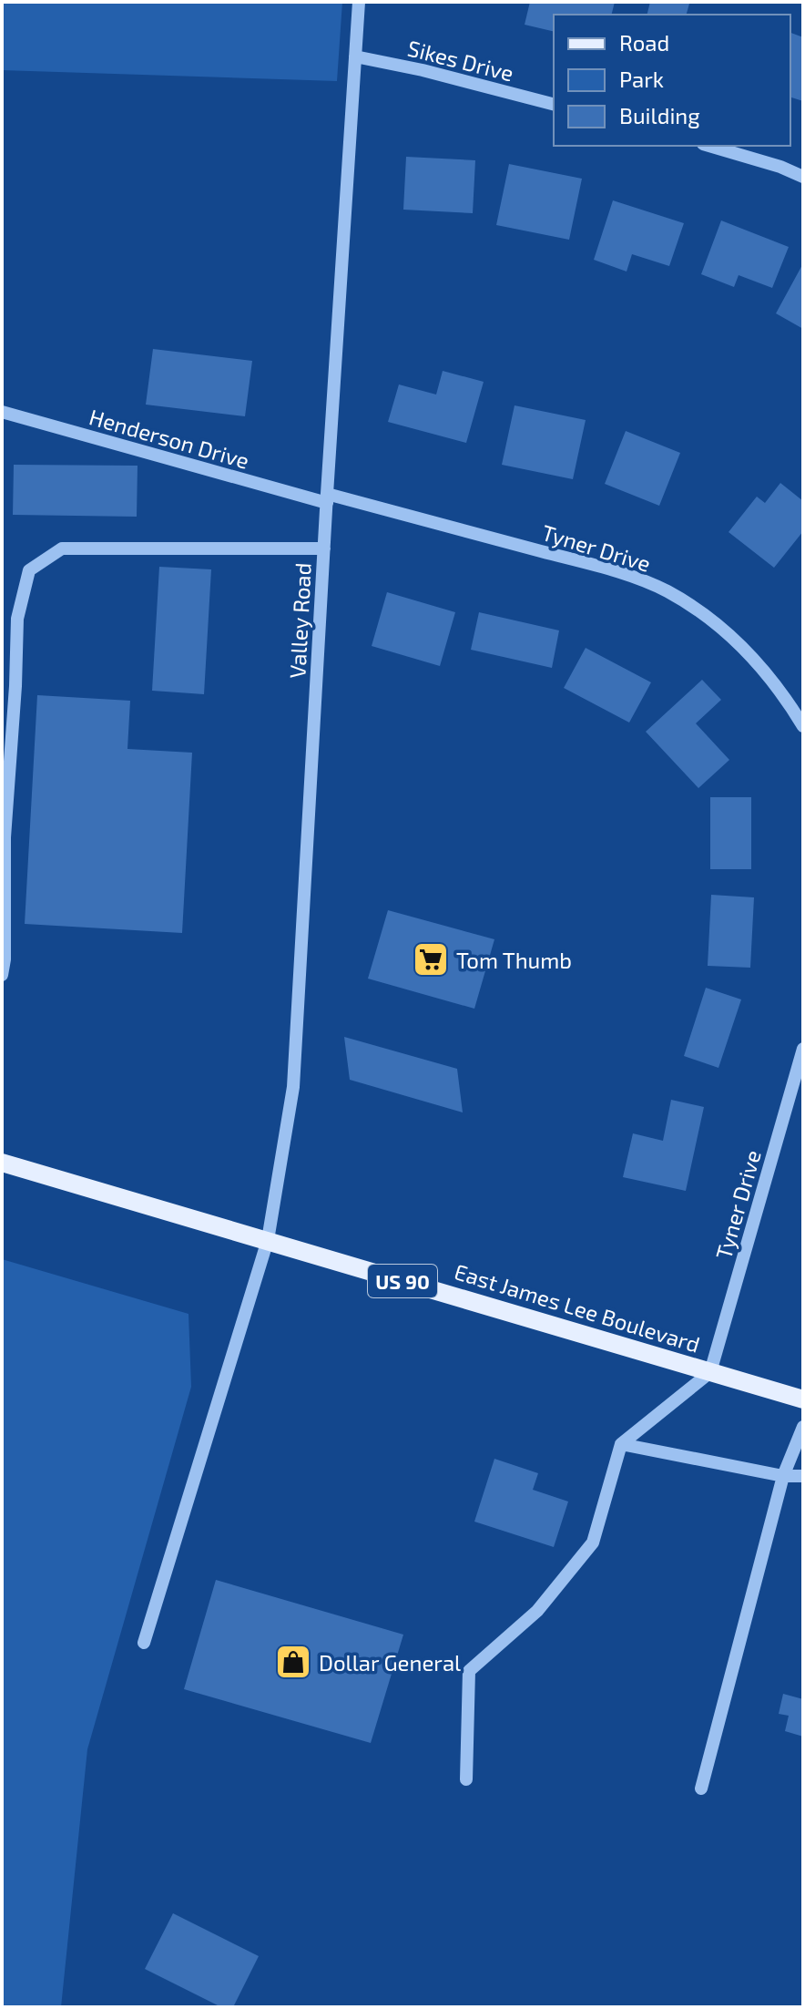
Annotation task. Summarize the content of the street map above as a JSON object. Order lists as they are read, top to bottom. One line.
{"streets":{"main road":["US 90","East James Lee Boulevard"],"street":["Sikes Drive","Henderson Drive","Tyner Drive","Valley Road"]},"crossings":[["Sikes Drive","Valley Road"],["Henderson Drive","Tyner Drive"],["Henderson Drive","Valley Road"],["Tyner Drive","Valley Road"],["Tyner Drive","East James Lee Boulevard"],["Valley Road","East James Lee Boulevard"]],"places":{"supermarket":["Tom Thumb"],"shop":["Dollar General"]},"legend":["Road","Park","Building"]}
